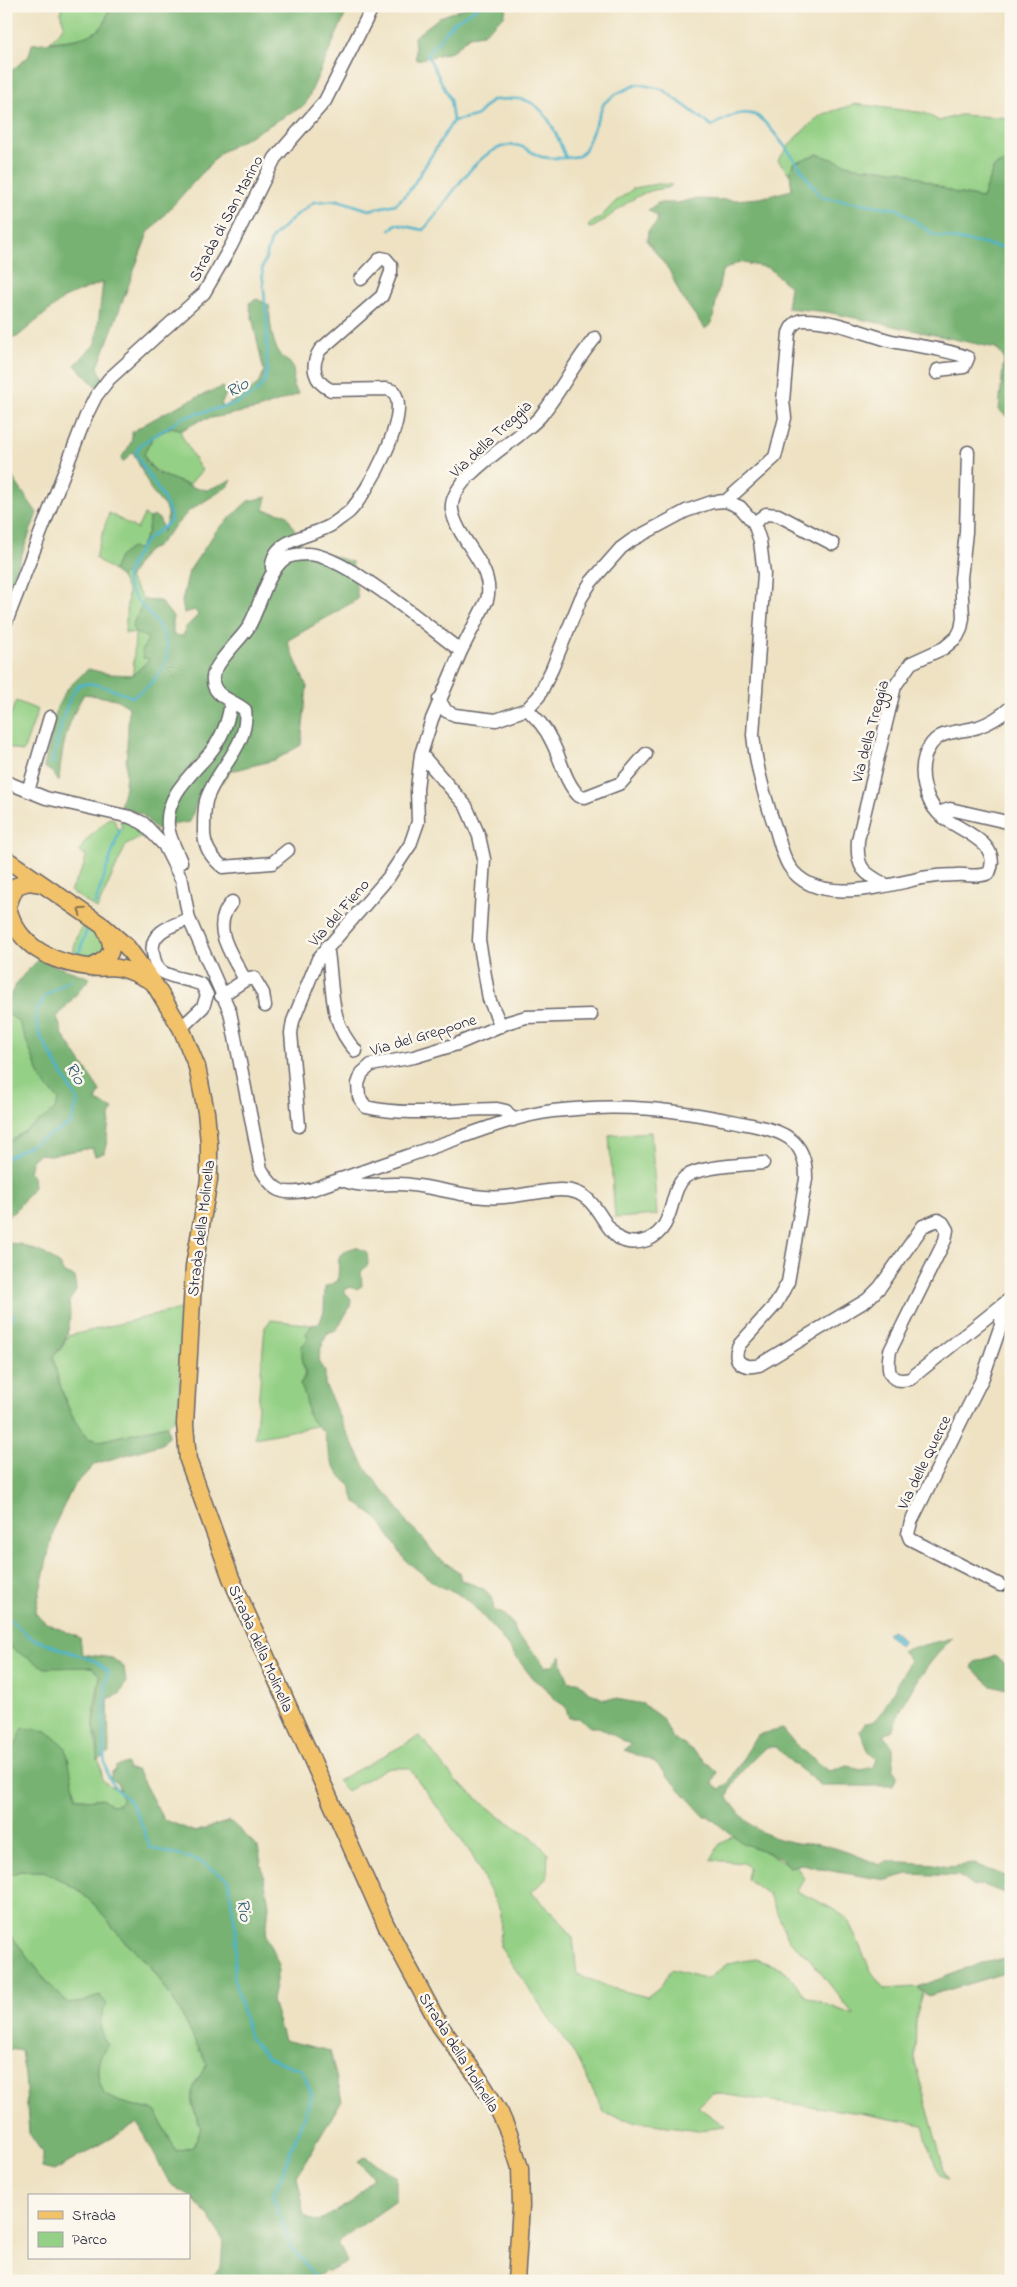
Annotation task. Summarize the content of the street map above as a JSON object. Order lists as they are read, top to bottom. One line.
{"streets":{"main road":["Strada della Molinella"],"street":["Strada di San Marino","Via della Treggia","Via del Fieno","Via del Greppone","Via delle Querce"]},"crossings":[["Via della Treggia","Via del Fieno"]],"water":["Rio"],"legend":["Strada","Parco"]}
